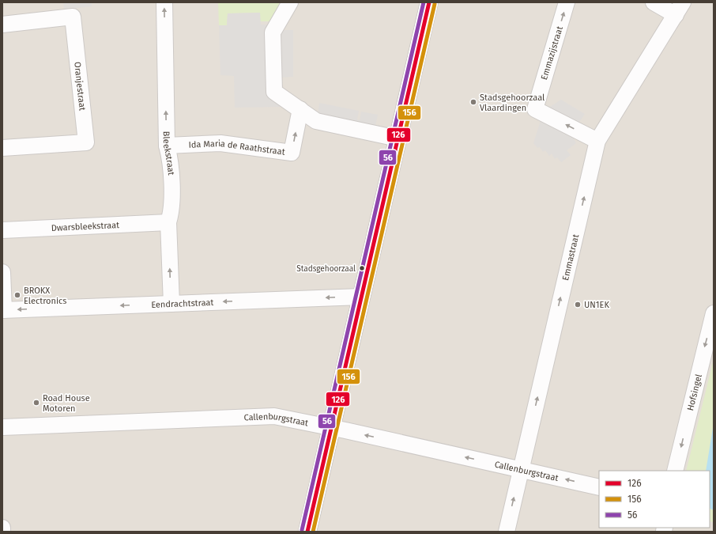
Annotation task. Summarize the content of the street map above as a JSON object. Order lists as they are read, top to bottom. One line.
{"streets":{"street":["Emmazijstraat","Oranjestraat","Ida Maria de Raathstraat","Bleekstraat","Dwarsbleekstraat","Emmastraat","Eendrachtstraat","Hofsingel","Callenburgstraat"]},"crossings":[["Emmazijstraat","Emmastraat"],["Ida Maria de Raathstraat","Bleekstraat"],["Bleekstraat","Dwarsbleekstraat"],["Bleekstraat","Eendrachtstraat"],["Emmastraat","Callenburgstraat"]],"one_way":["Ida Maria de Raathstraat","Bleekstraat","Emmastraat","Eendrachtstraat","Hofsingel","Callenburgstraat"],"places":["Stadsgehoorzaal Vlaardingen","Stadsgehoorzaal","BROKX Electronics","UN1EK","Road House Motoren"],"lines":["transit line 126","transit line 56","transit line 156"],"legend":["126","156","56"]}
